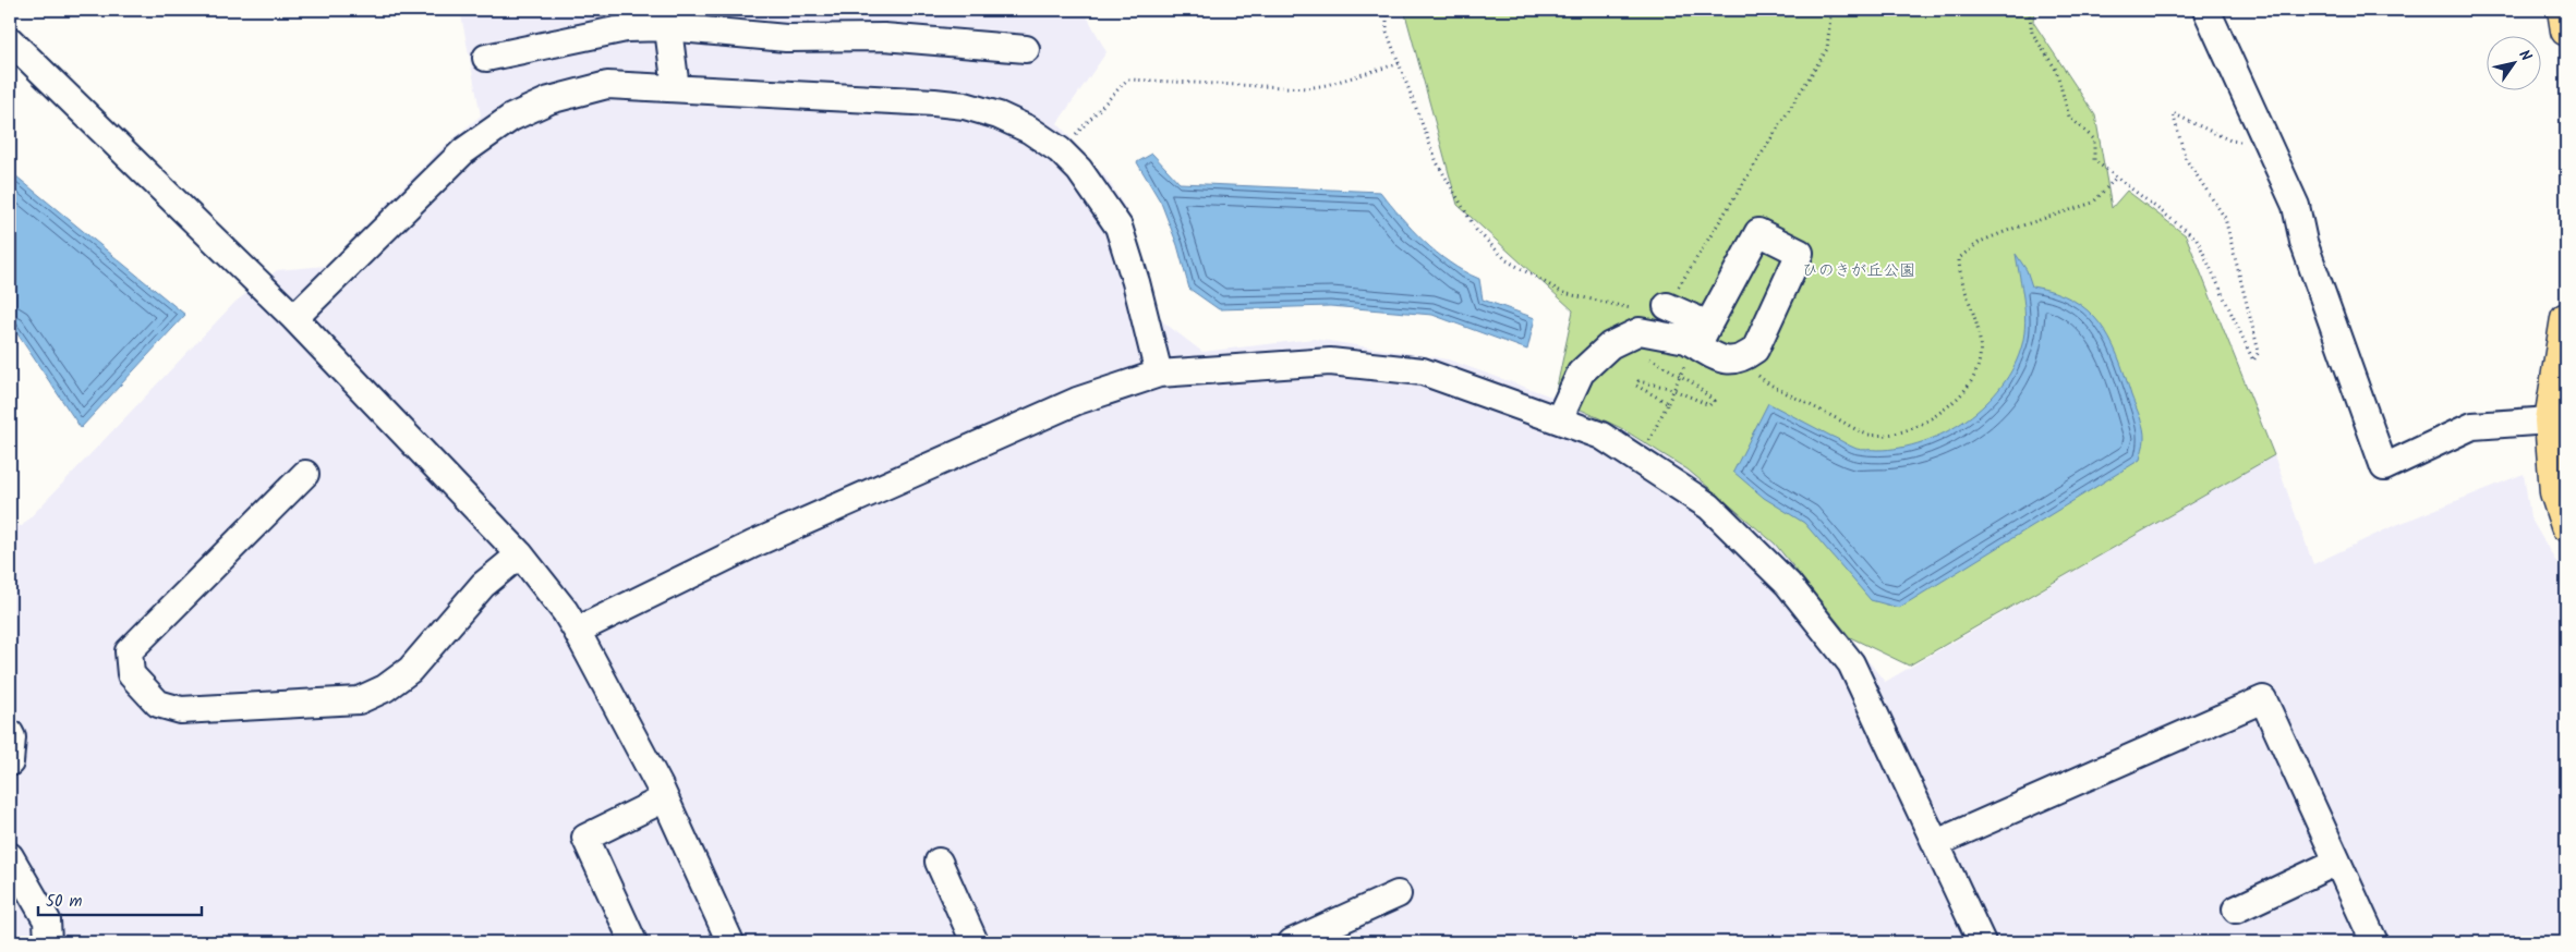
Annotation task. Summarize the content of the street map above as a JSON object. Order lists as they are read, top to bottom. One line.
{"parks":["ひのきが丘公園"],"scale_bar":"50 m","north":"top right"}
